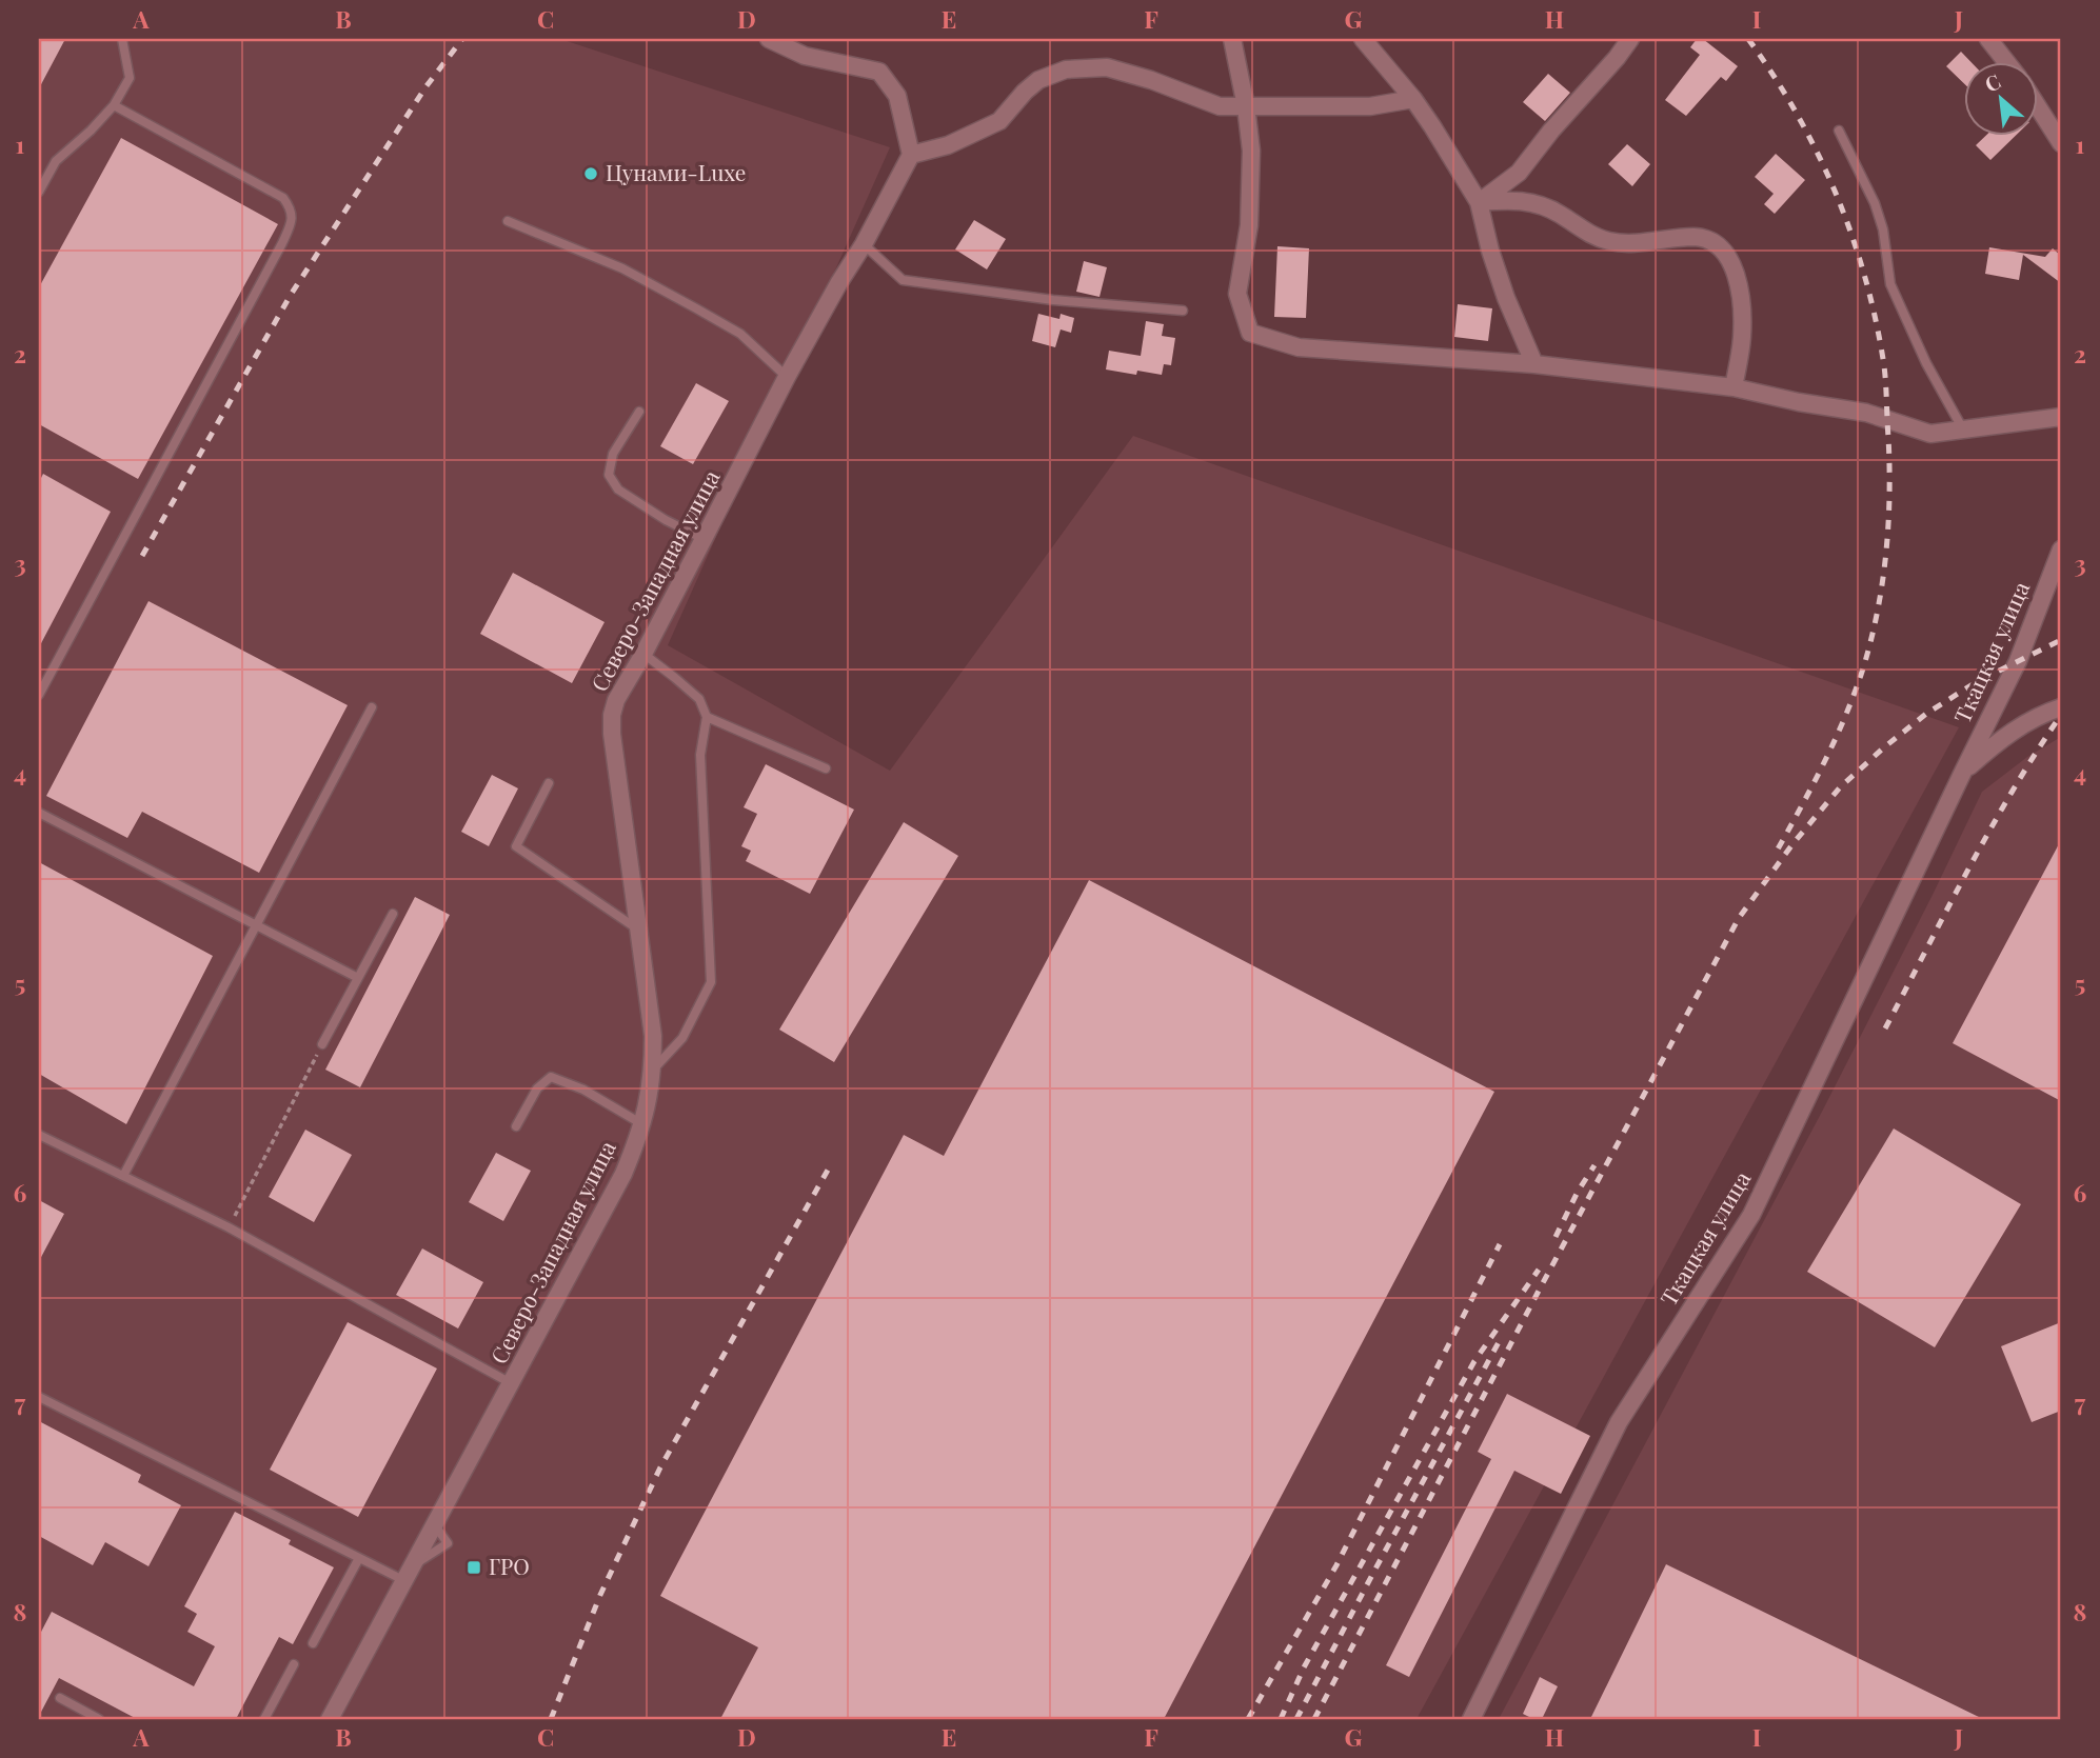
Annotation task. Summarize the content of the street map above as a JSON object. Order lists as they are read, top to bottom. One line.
{"streets":{"street":["Северо-Западная улица","Ткацкая улица"]},"places":{"other":["Цунами-Luxe"],"transit":["ГРО"]},"north":"top left","grid":{"columns":["A","B","C","D","E","F","G","H","I","J"],"rows":["1","2","3","4","5","6","7","8"]}}
